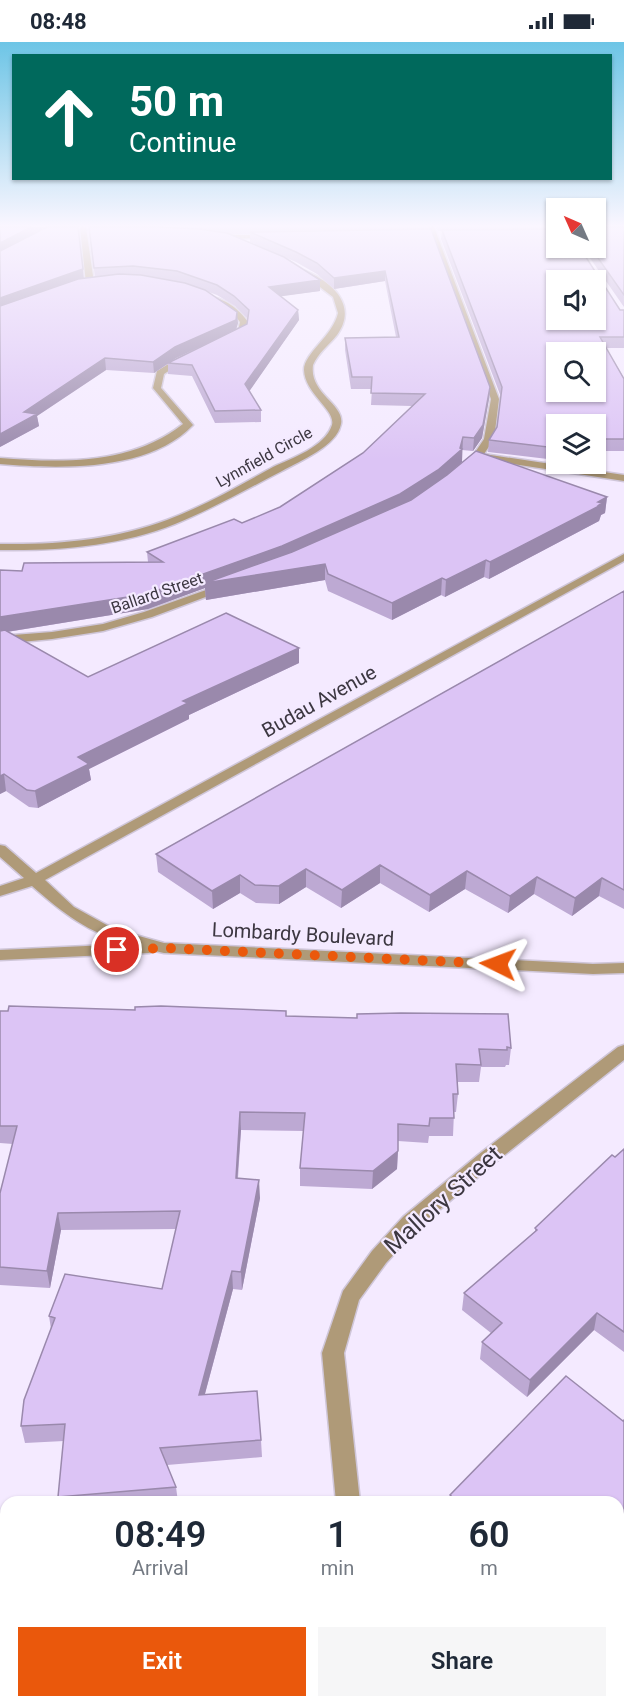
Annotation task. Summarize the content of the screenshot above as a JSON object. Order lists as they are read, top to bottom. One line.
{"streets":{"street":["Lynnfield Circle","Ballard Street","Budau Avenue","Lombardy Boulevard","Mallory Street"]},"crossings":[["Budau Avenue","Lombardy Boulevard"]],"north":"top left","page":{"status":"08:48","turn":["50 m","Continue"],"eta":["08:49","Arrival","1","min","60","m"],"buttons":["Exit","Share"]}}
